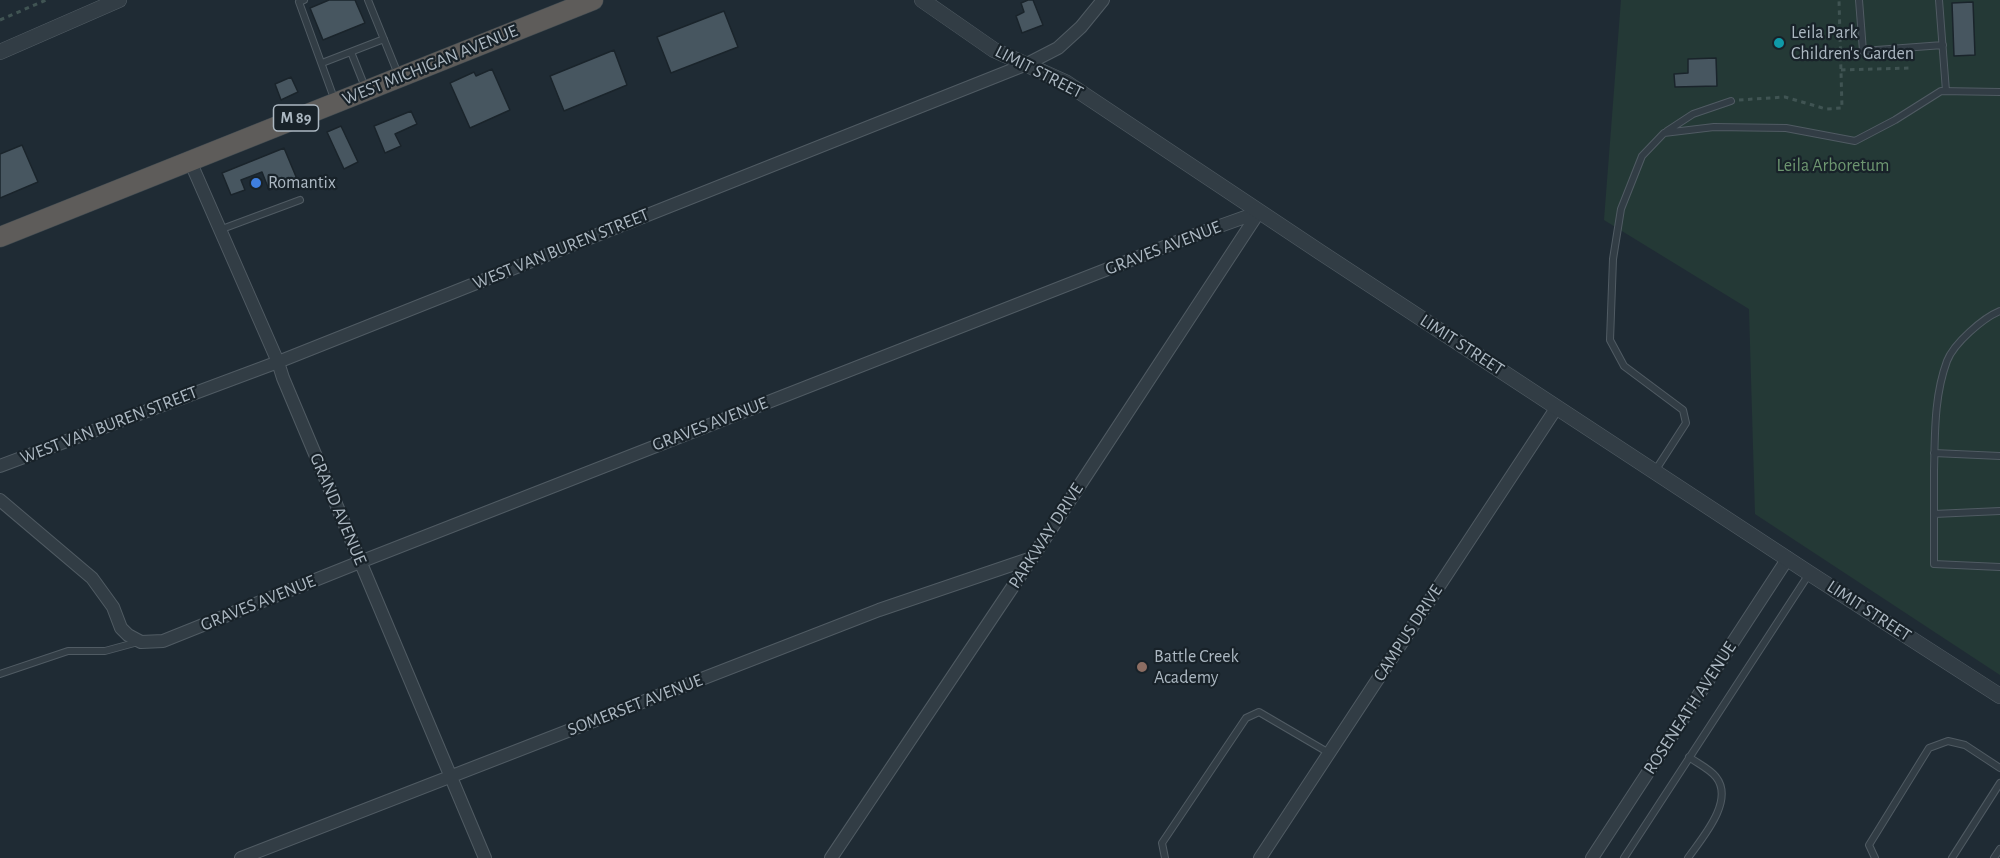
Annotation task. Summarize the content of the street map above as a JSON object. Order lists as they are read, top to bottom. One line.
{"streets":{"highway":["WEST MICHIGAN AVENUE","M 89"],"street":["LIMIT STREET","GRAVES AVENUE","WEST VAN BUREN STREET","GRAND AVENUE","PARKWAY DRIVE","CAMPUS DRIVE","SOMERSET AVENUE","ROSENEATH AVENUE"]},"crossings":[["WEST MICHIGAN AVENUE","GRAND AVENUE"],["LIMIT STREET","GRAVES AVENUE"],["LIMIT STREET","WEST VAN BUREN STREET"],["LIMIT STREET","PARKWAY DRIVE"],["LIMIT STREET","CAMPUS DRIVE"],["LIMIT STREET","ROSENEATH AVENUE"],["GRAVES AVENUE","GRAND AVENUE"],["GRAVES AVENUE","PARKWAY DRIVE"],["WEST VAN BUREN STREET","GRAND AVENUE"],["GRAND AVENUE","SOMERSET AVENUE"],["PARKWAY DRIVE","SOMERSET AVENUE"]],"parks":["Leila Arboretum"],"places":["Leila Park Children's Garden","Romantix","Battle Creek Academy"]}
